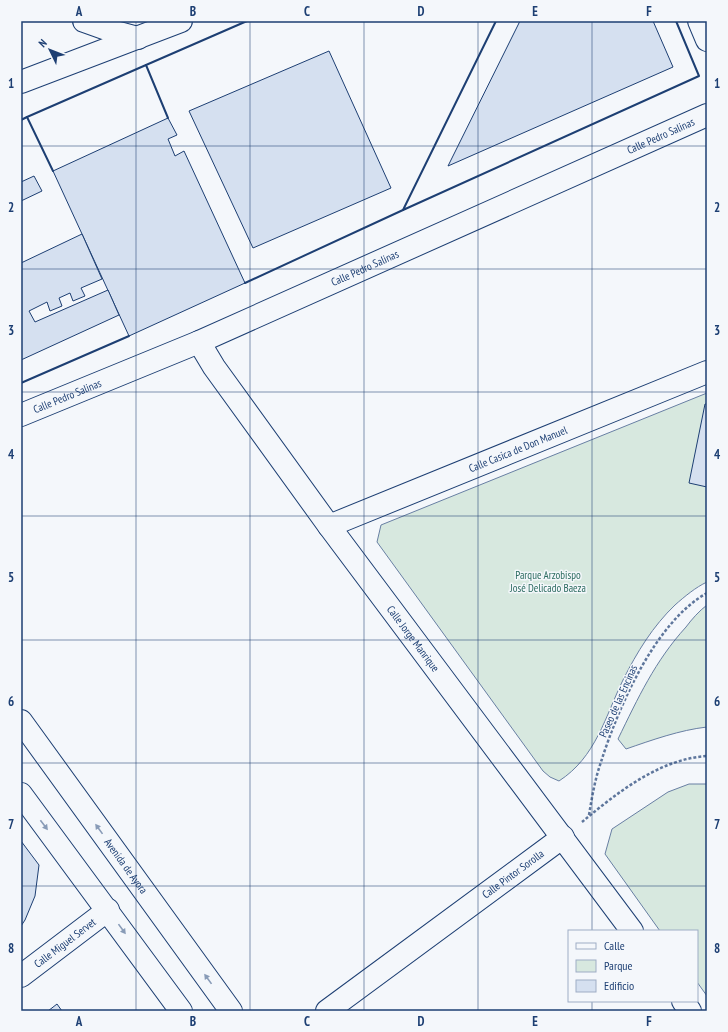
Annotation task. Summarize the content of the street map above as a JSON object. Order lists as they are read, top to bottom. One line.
{"streets":{"street":["Calle Pedro Salinas","Calle Casica de Don Manuel","Calle Jorge Manrique","Avenida de Ayora","Calle Pintor Sorolla","Calle Miguel Servet"],"path":["Paseo de las Encinas"]},"crossings":[["Calle Pedro Salinas","Calle Jorge Manrique"],["Calle Casica de Don Manuel","Calle Jorge Manrique"],["Calle Jorge Manrique","Calle Pintor Sorolla"]],"parks":["Parque Arzobispo José Delicado Baeza"],"legend":["Calle","Parque","Edificio"],"north":"top left","grid":{"columns":["A","B","C","D","E","F"],"rows":["1","2","3","4","5","6","7","8"]}}
